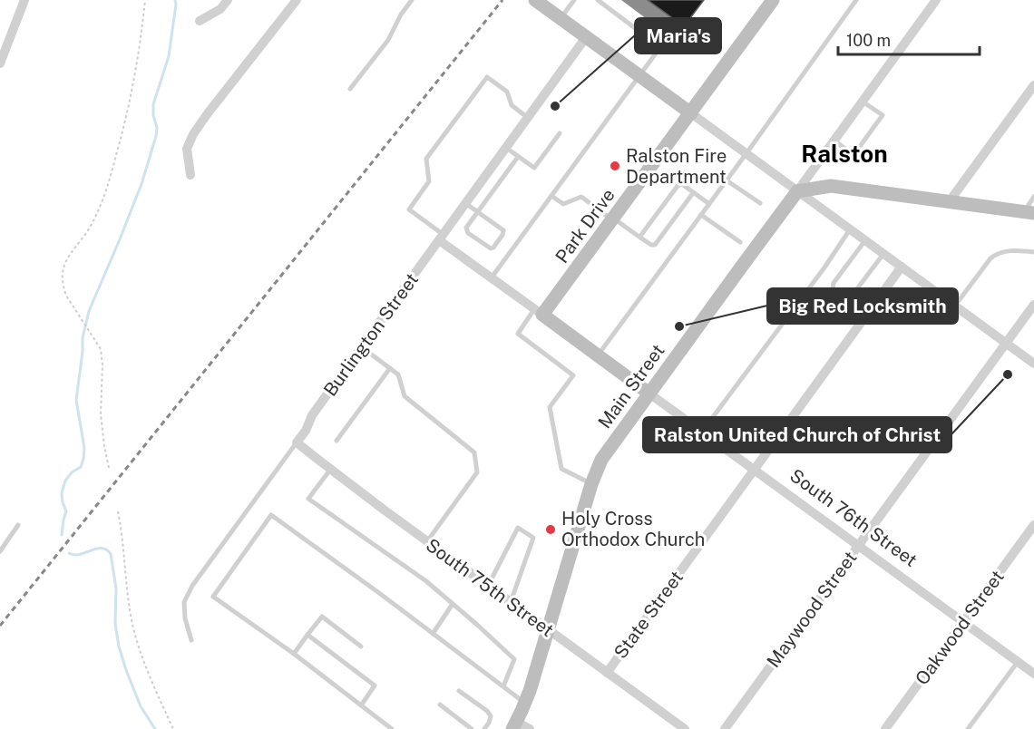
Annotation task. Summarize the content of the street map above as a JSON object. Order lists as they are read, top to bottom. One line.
{"streets":{"main road":["Park Drive","Main Street","South 76th Street"],"street":["Burlington Street","South 75th Street","Maywood Street","State Street","Oakwood Street"]},"crossings":[["Park Drive","South 76th Street"],["Burlington Street","South 76th Street"],["Burlington Street","South 75th Street"],["Main Street","South 76th Street"],["Main Street","South 75th Street"],["South 76th Street","Maywood Street"],["South 76th Street","State Street"],["South 76th Street","Oakwood Street"],["South 75th Street","State Street"]],"districts":["Ralston"],"places":["Maria's","Ralston Fire Department","Big Red Locksmith","Ralston United Church of Christ","Holy Cross Orthodox Church"],"scale_bar":"100 m"}
